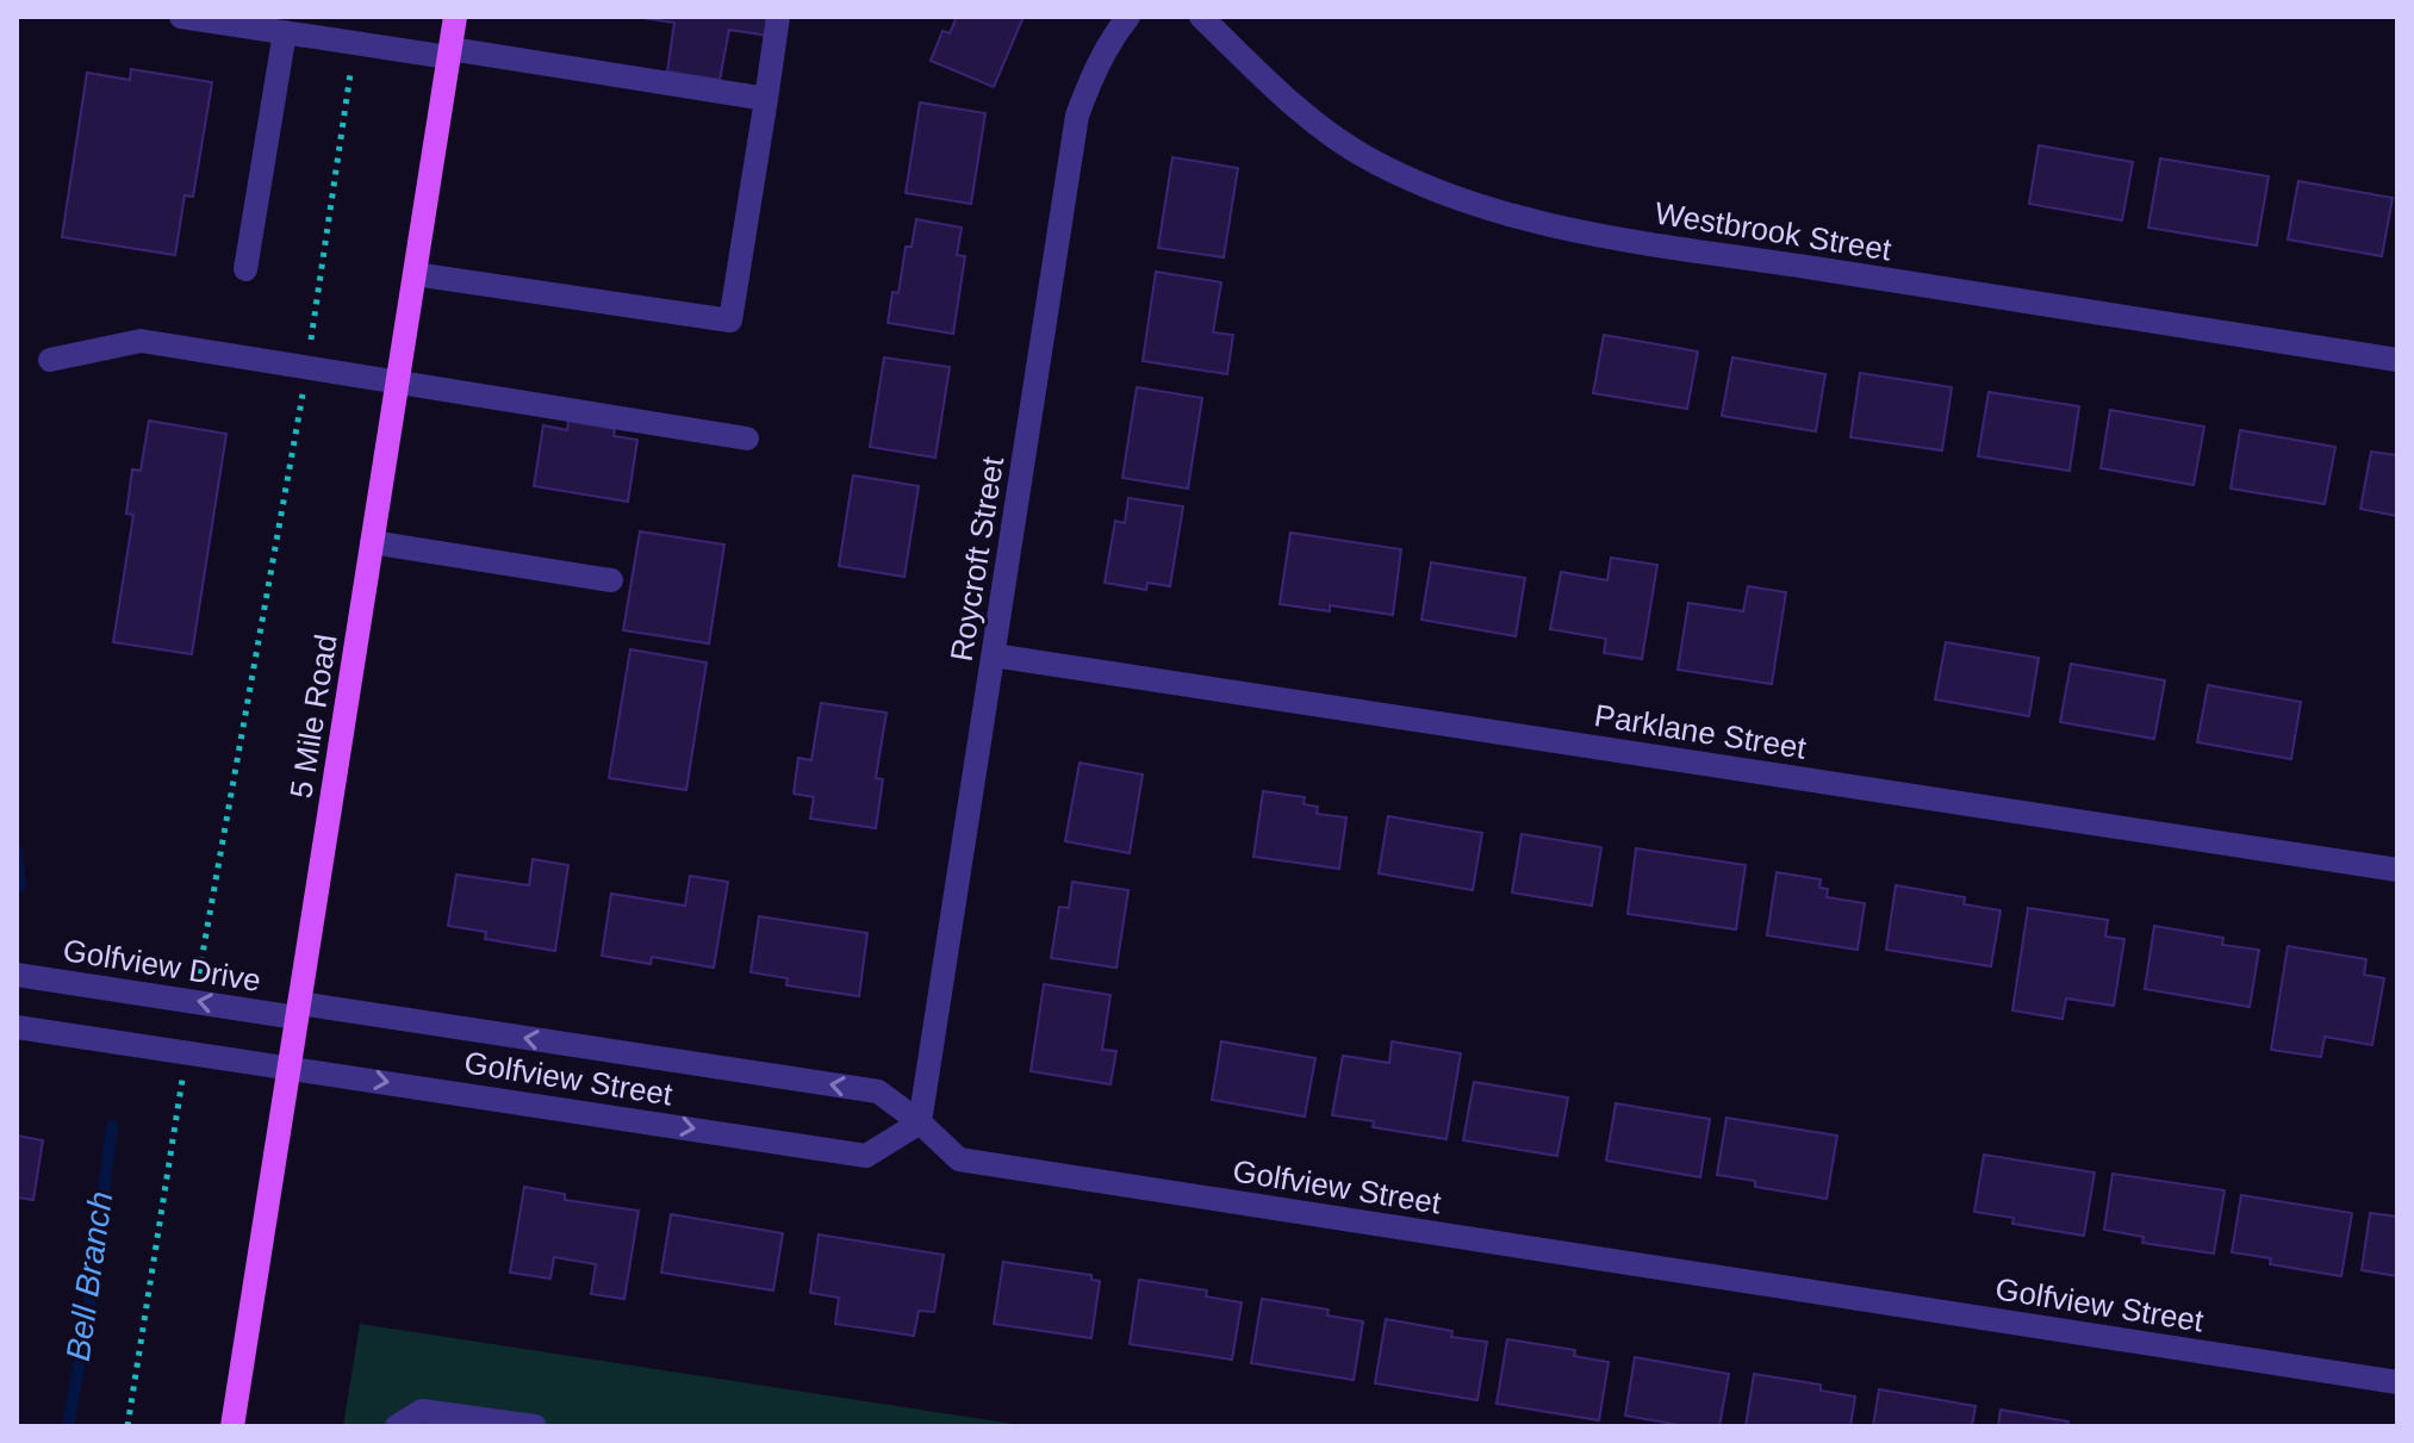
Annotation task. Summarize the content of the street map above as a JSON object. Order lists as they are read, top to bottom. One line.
{"streets":{"main road":["5 Mile Road"],"street":["Westbrook Street","Roycroft Street","Parklane Street","Golfview Drive","Golfview Street"]},"crossings":[["Roycroft Street","Parklane Street"],["Roycroft Street","Golfview Drive"],["Roycroft Street","Golfview Street"],["5 Mile Road","Golfview Drive"],["5 Mile Road","Golfview Street"],["Golfview Drive","Golfview Street"]],"one_way":["Golfview Drive"],"water":["Bell Branch"]}
